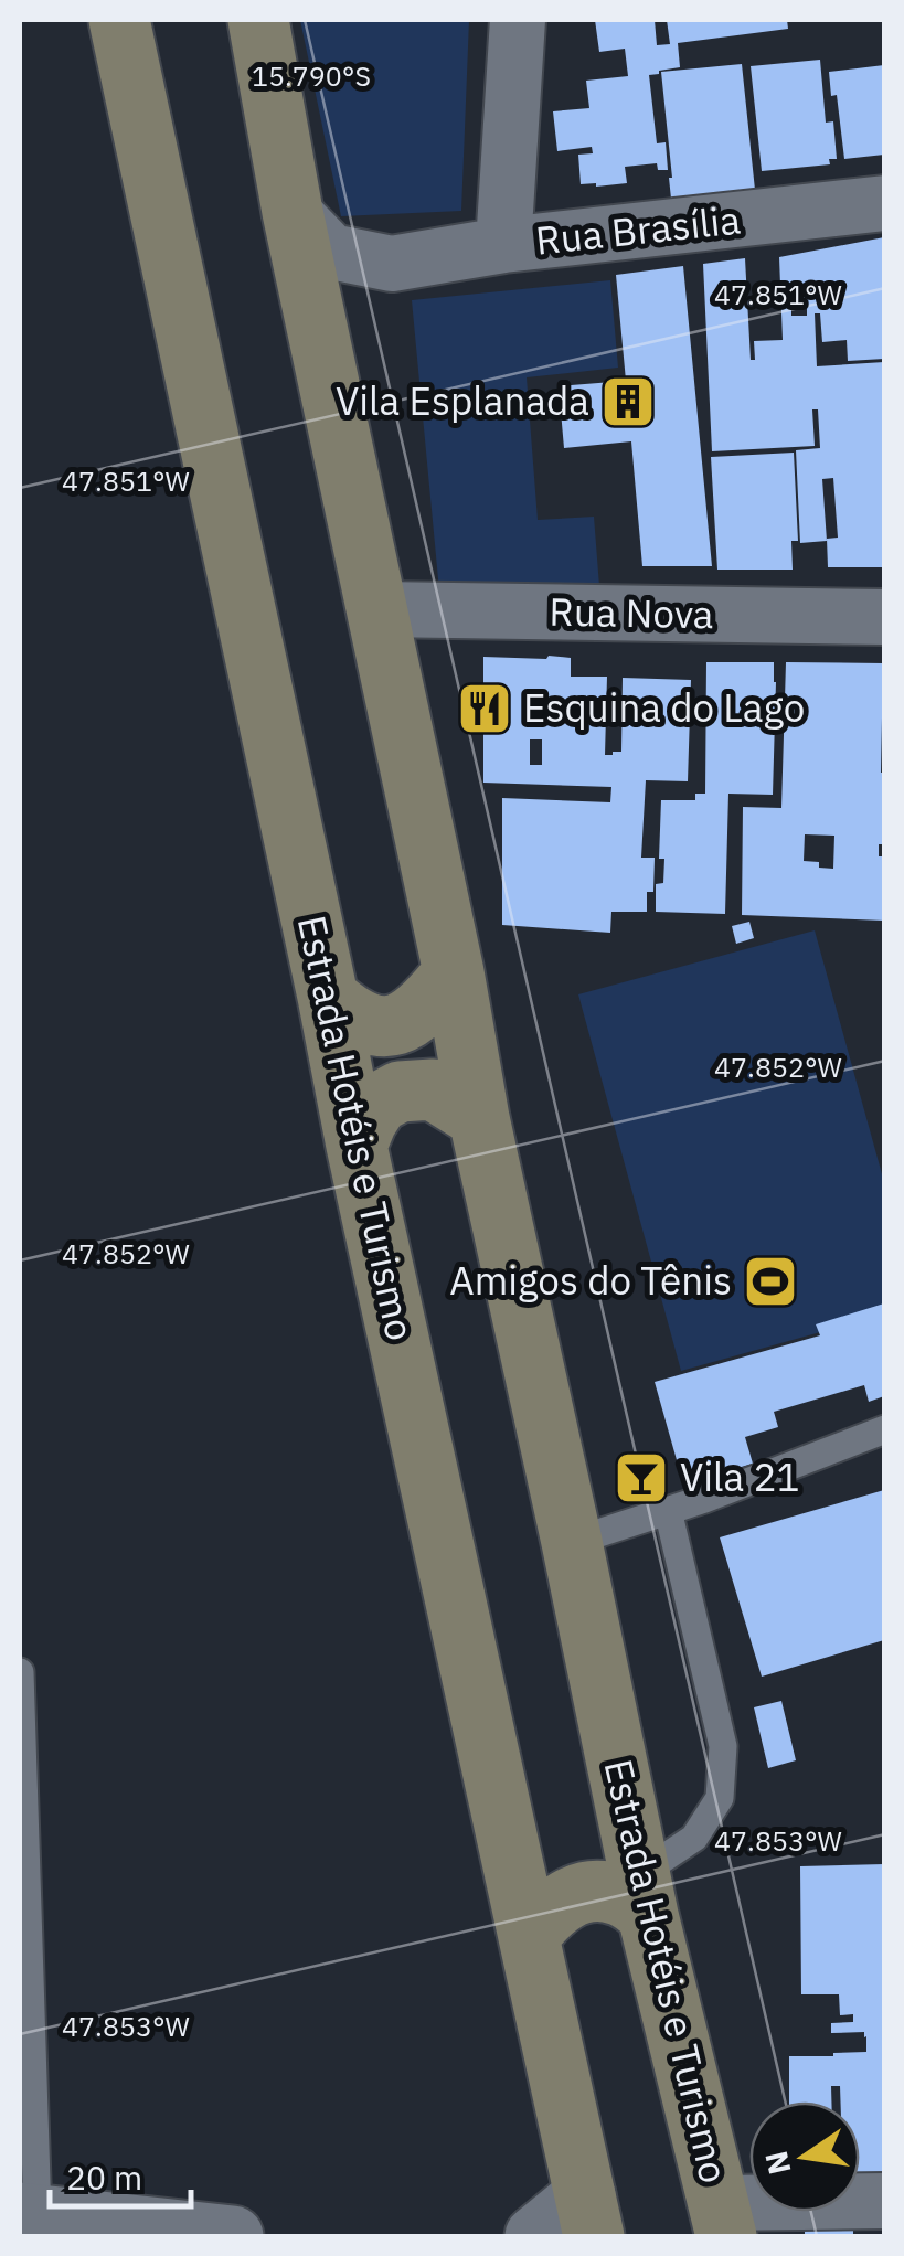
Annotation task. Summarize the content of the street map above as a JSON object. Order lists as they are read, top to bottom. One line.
{"streets":{"main road":["Estrada Hotéis e Turismo"],"street":["Rua Brasília","Rua Nova"]},"crossings":[["Rua Brasília","Estrada Hotéis e Turismo"],["Rua Nova","Estrada Hotéis e Turismo"]],"places":{"building":["Vila Esplanada"],"restaurant":["Esquina do Lago"],"sports":["Amigos do Tênis"],"bar":["Vila 21"]},"scale_bar":"20 m","north":"left","coordinates":["15.790°S","47.851°W","47.852°W","47.853°W"]}
